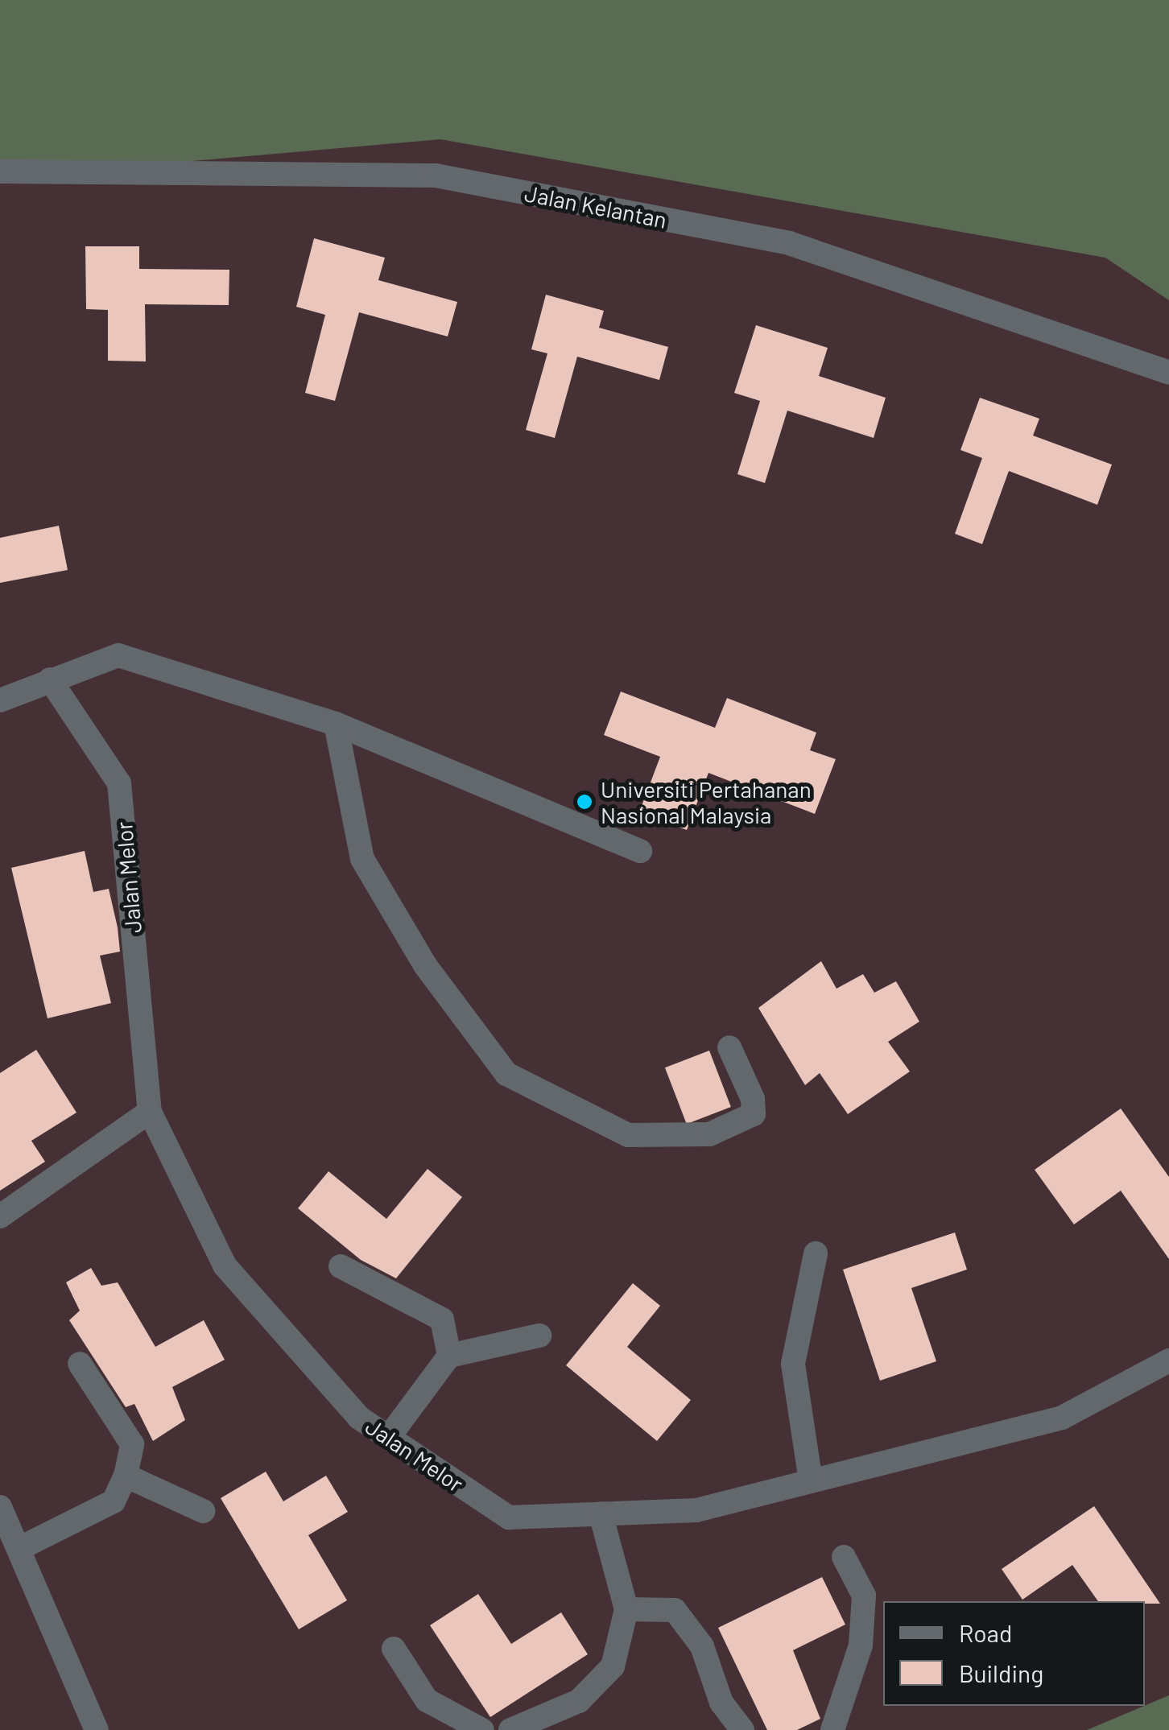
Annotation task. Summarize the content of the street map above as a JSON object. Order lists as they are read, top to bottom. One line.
{"streets":{"street":["Jalan Kelantan","Jalan Melor"]},"places":["Universiti Pertahanan Nasional Malaysia"],"legend":["Road","Building"]}
